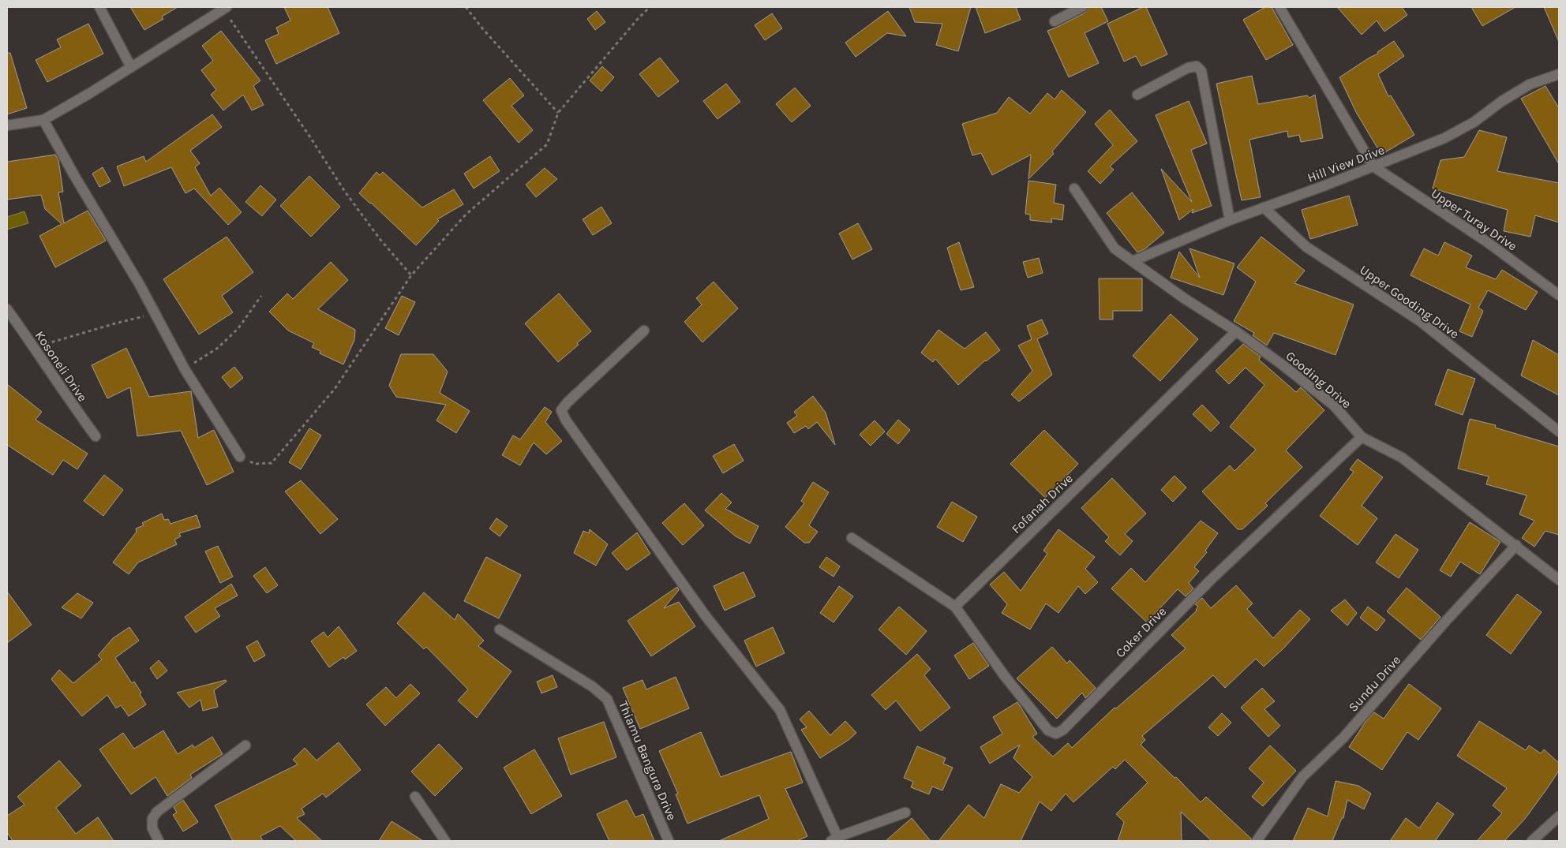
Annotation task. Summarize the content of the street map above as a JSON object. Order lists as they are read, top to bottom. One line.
{"streets":{"street":["Hill View Drive","Upper Turay Drive","Upper Gooding Drive","Kosoneli Drive","Gooding Drive","Fofanah Drive","Coker Drive","Sundu Drive","Thiamu Bangura Drive"]},"crossings":[["Hill View Drive","Upper Turay Drive"],["Hill View Drive","Upper Gooding Drive"],["Hill View Drive","Gooding Drive"],["Gooding Drive","Fofanah Drive"],["Gooding Drive","Coker Drive"],["Gooding Drive","Sundu Drive"],["Fofanah Drive","Coker Drive"]]}
